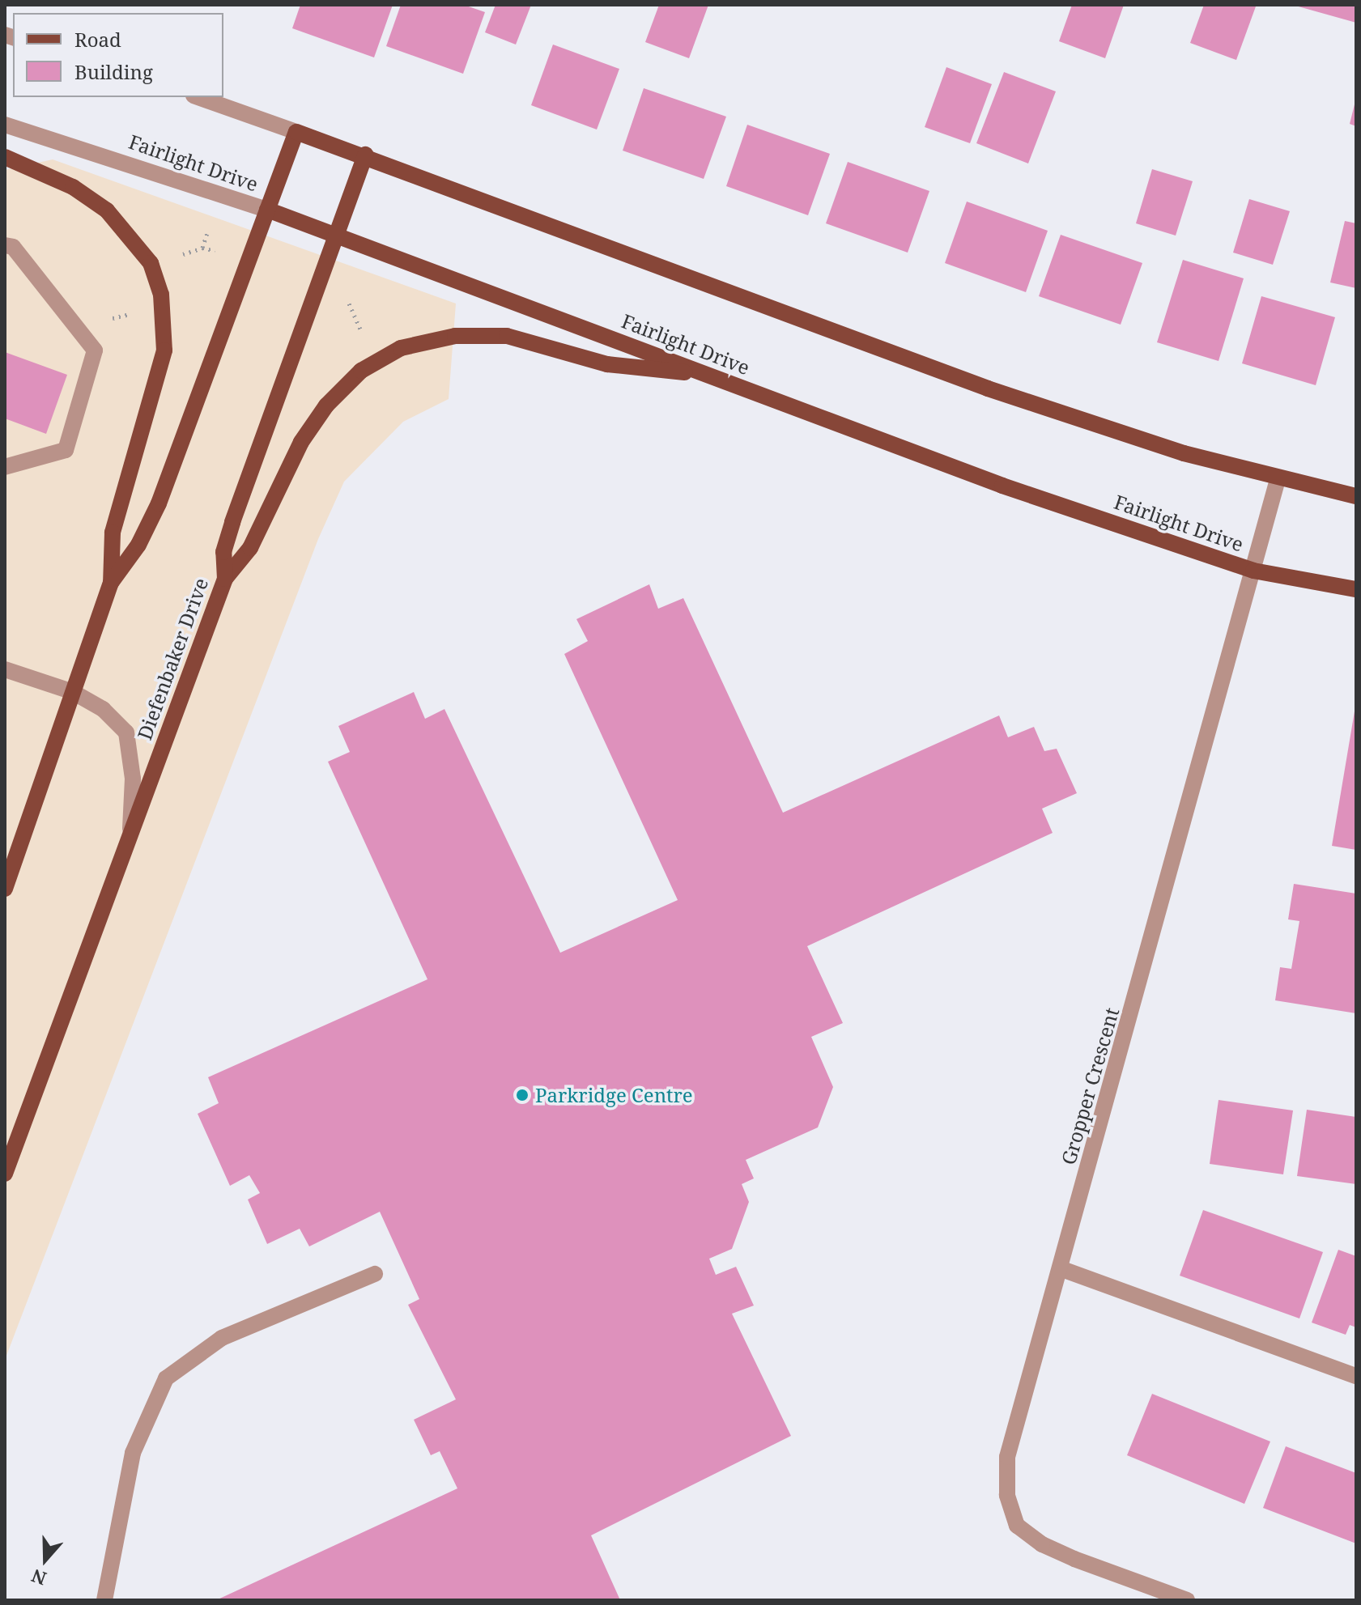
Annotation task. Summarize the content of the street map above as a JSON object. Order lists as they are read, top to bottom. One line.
{"streets":{"main road":["Fairlight Drive","Diefenbaker Drive"],"street":["Gropper Crescent"]},"crossings":[["Fairlight Drive","Diefenbaker Drive"],["Fairlight Drive","Gropper Crescent"]],"places":["Parkridge Centre"],"legend":["Road","Building"],"north":"bottom"}
